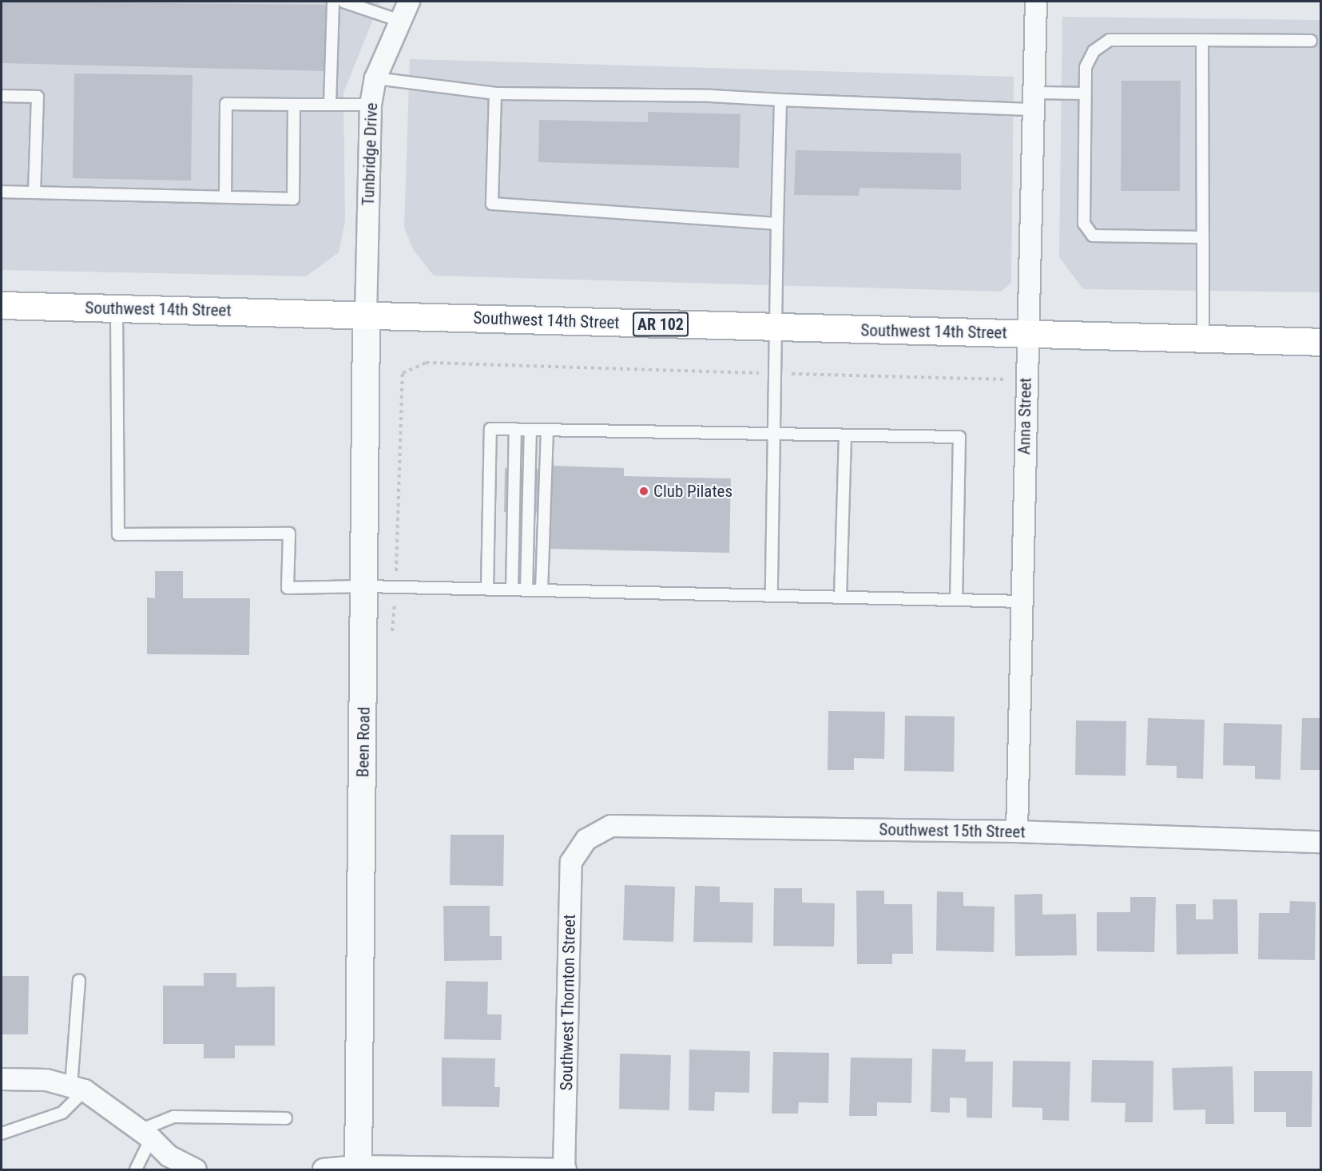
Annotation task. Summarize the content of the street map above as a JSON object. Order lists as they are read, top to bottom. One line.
{"streets":{"main road":["Southwest 14th Street","AR 102"],"street":["Tunbridge Drive","Anna Street","Been Road","Southwest 15th Street","Southwest Thornton Street"]},"crossings":[["Tunbridge Drive","Southwest 14th Street"],["Tunbridge Drive","Been Road"],["Southwest 14th Street","Anna Street"],["Southwest 14th Street","Been Road"],["Anna Street","Southwest 15th Street"],["Southwest 15th Street","Southwest Thornton Street"]],"places":["Club Pilates"]}
